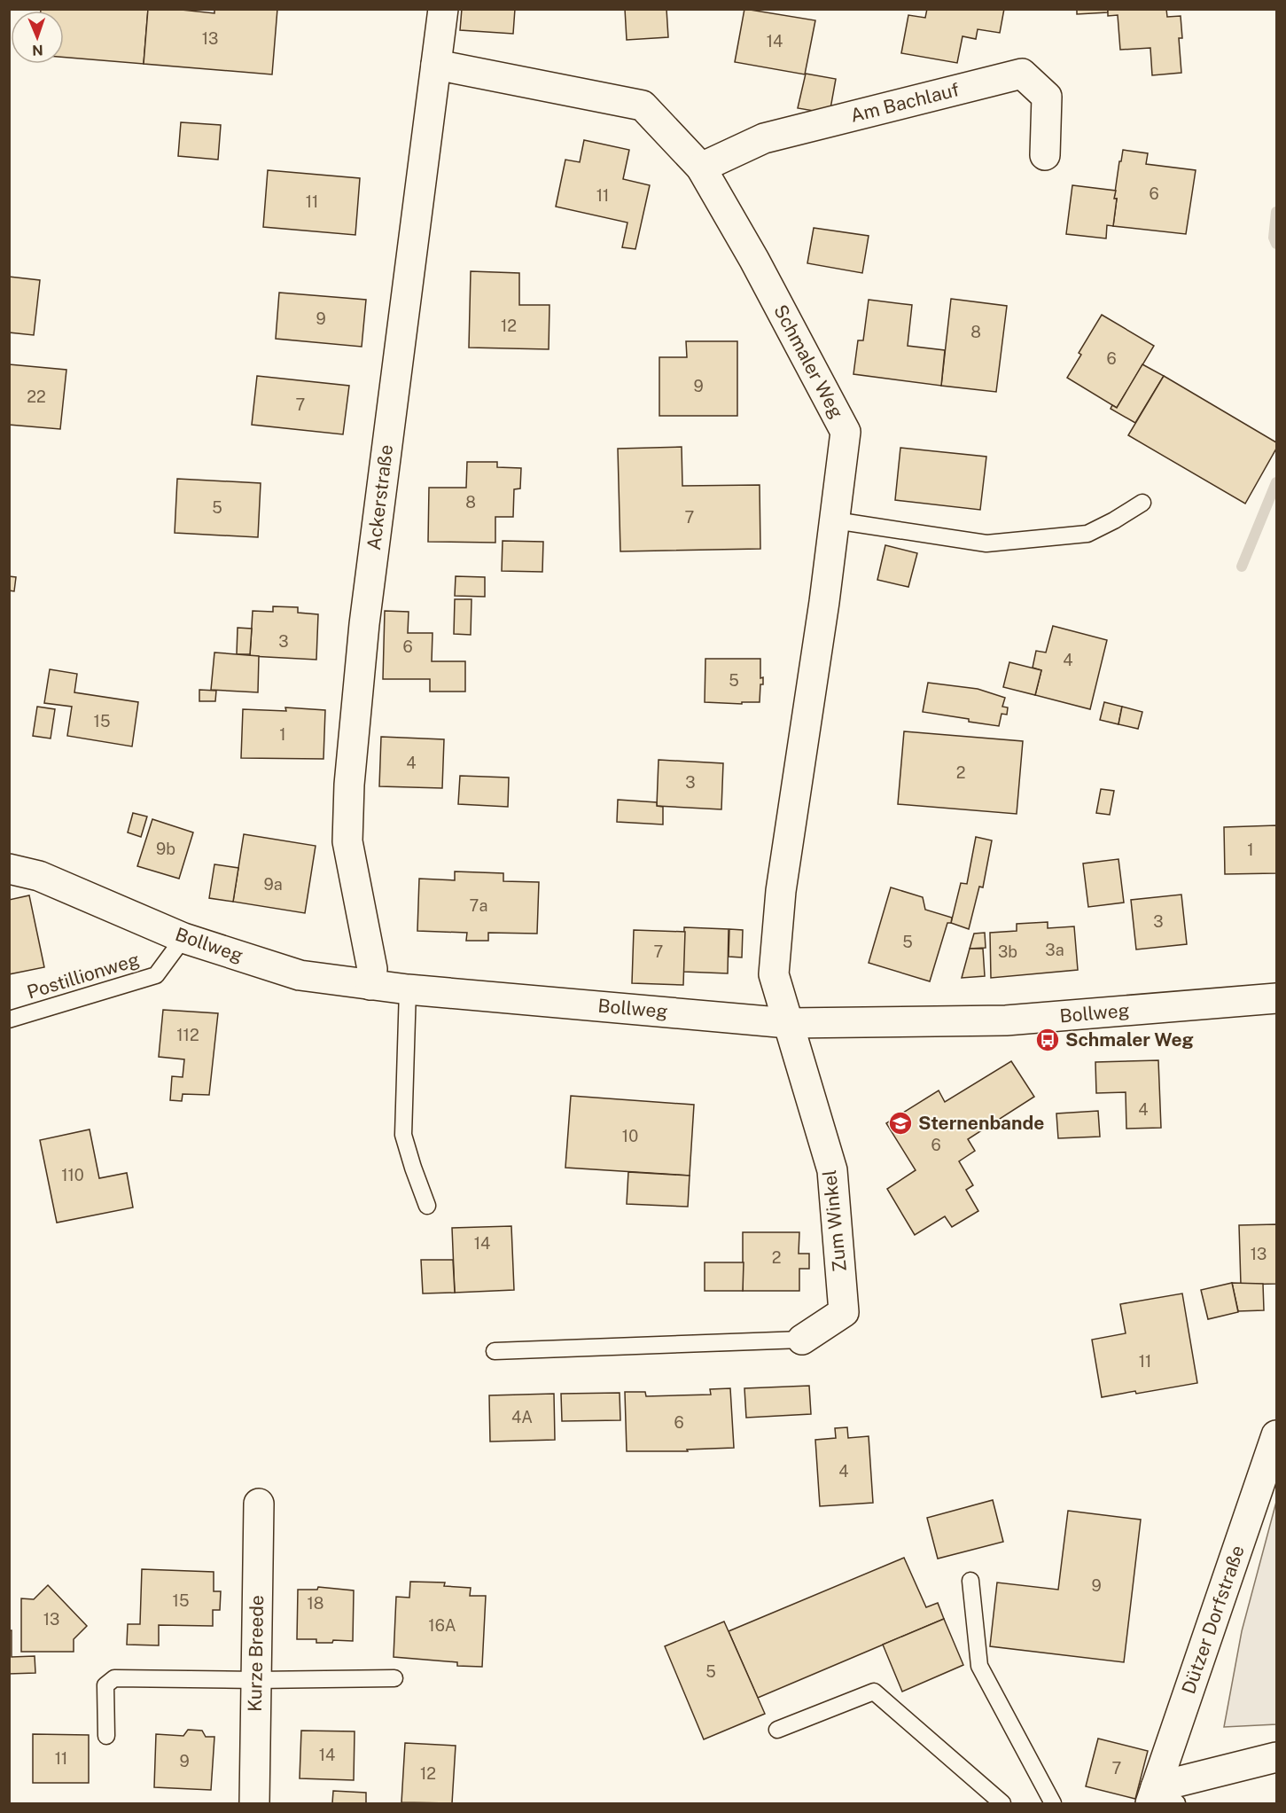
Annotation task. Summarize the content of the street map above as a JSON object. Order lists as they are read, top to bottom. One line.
{"streets":{"street":["Am Bachlauf","Schmaler Weg","Ackerstraße","Bollweg","Zum Winkel","Dützer Dorfstraße","Kurze Breede"],"lane":["Postillionweg"]},"crossings":[["Am Bachlauf","Schmaler Weg"],["Schmaler Weg","Ackerstraße"],["Schmaler Weg","Bollweg"],["Schmaler Weg","Zum Winkel"],["Ackerstraße","Bollweg"],["Bollweg","Postillionweg"],["Bollweg","Zum Winkel"]],"places":{"bus stop":["Schmaler Weg"],"school or university":["Sternenbande"]},"house_numbers":["13","14","6","11","11","9","12","8","6","9","22","7","8","5","7","3","6","4","5","15","1","4","2","3","9b","1","9a","7a","3","5","3a","7","3b","112","4","10","6","110","14","13","2","11","4A","6","4","9","15","18","13","16A","5","14","11","9","7","12"],"north":"bottom"}
